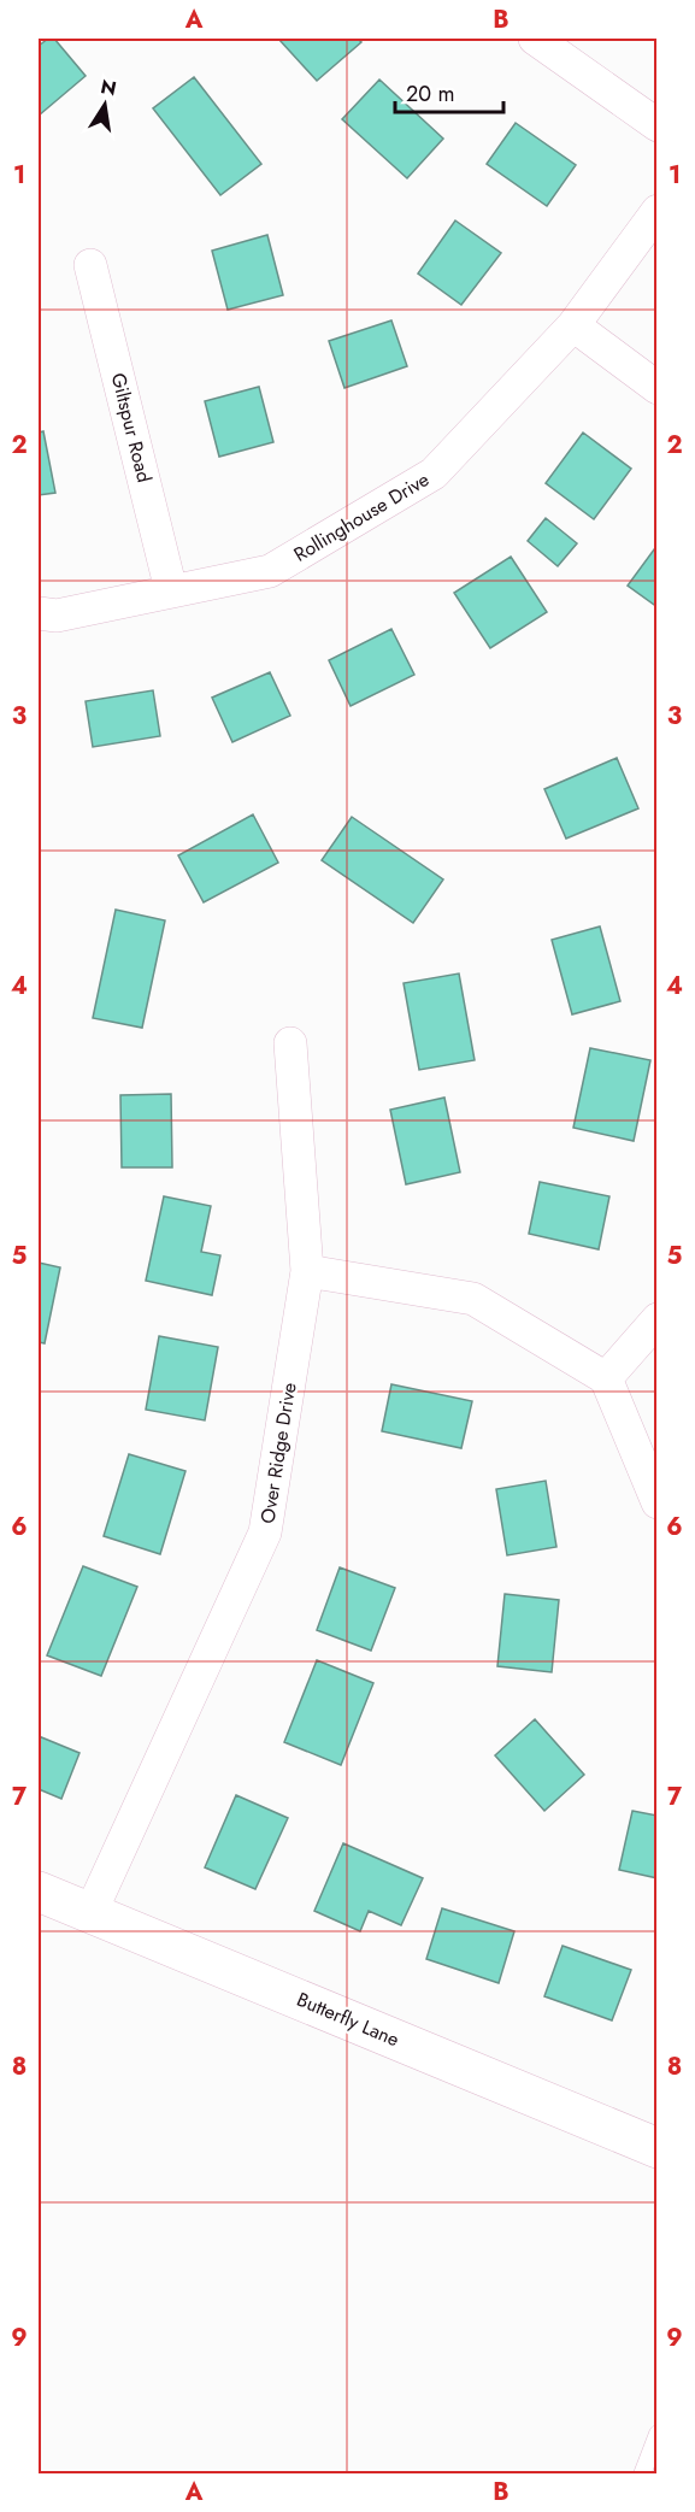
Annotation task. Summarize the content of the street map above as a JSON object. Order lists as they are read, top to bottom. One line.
{"streets":{"street":["Giltspur Road","Rollinghouse Drive","Over Ridge Drive","Butterfly Lane"]},"crossings":[["Giltspur Road","Rollinghouse Drive"],["Over Ridge Drive","Butterfly Lane"]],"scale_bar":"20 m","north":"top","grid":{"columns":["A","B"],"rows":["1","2","3","4","5","6","7","8","9"]}}
